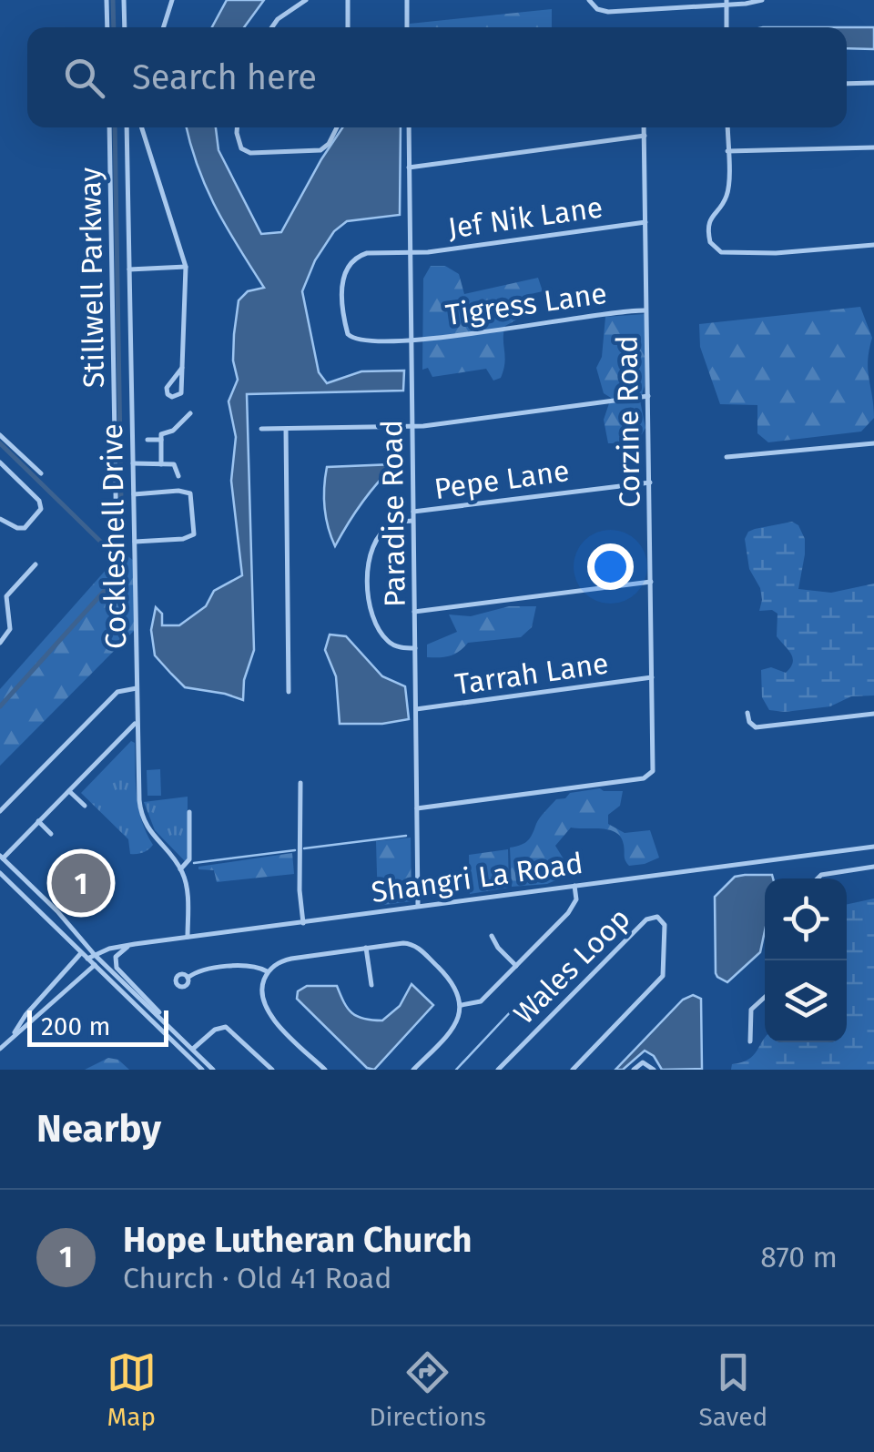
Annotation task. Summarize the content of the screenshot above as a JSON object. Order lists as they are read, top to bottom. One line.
{"streets":{"street":["Jef Nik Lane","Stillwell Parkway","Tigress Lane","Corzine Road","Pepe Lane","Paradise Road","Cockleshell Drive","Tarrah Lane","Shangri La Road","Wales Loop"]},"crossings":[["Jef Nik Lane","Tigress Lane"],["Jef Nik Lane","Corzine Road"],["Jef Nik Lane","Paradise Road"],["Tigress Lane","Corzine Road"],["Tigress Lane","Paradise Road"],["Corzine Road","Pepe Lane"],["Corzine Road","Paradise Road"],["Corzine Road","Tarrah Lane"],["Pepe Lane","Paradise Road"],["Paradise Road","Tarrah Lane"],["Paradise Road","Shangri La Road"]],"scale_bar":"200 m","page":{"search":"Search here","pins":"1","scale":"200 m","heading":"Nearby","list":[{"mark":"1","name":"Hope Lutheran Church","note":"Church · Old 41 Road","value":"870 m"}],"nav":["Map","Directions","Saved"]}}
